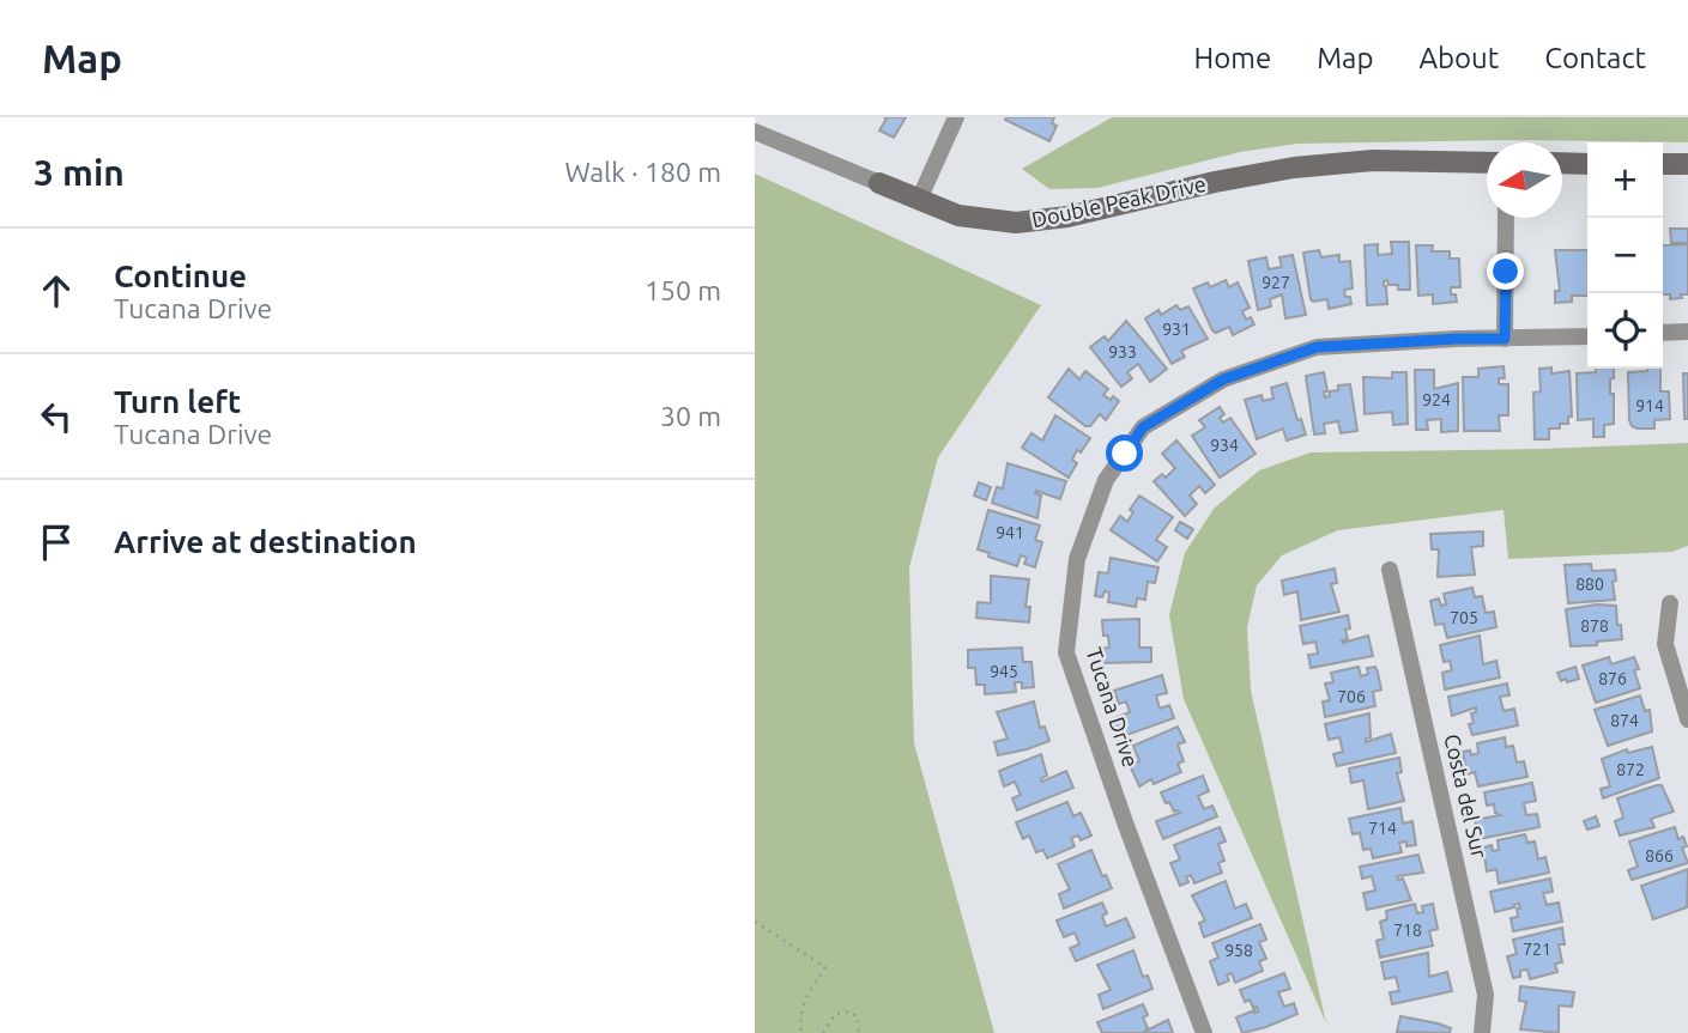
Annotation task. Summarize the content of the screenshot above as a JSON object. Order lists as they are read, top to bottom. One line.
{"streets":{"street":["Double Peak Drive","Tucana Drive","Costa del Sur"]},"house_numbers":["927","931","933","924","914","934","941","880","705","878","945","876","706","874","872","714","866","718","721","958"],"north":"left","page":{"header":"Map","nav":["Home","Map","About","Contact"],"heading":["3 min","Walk · 180 m"],"map_buttons":["+","−"],"list":[["Continue","Tucana Drive","150 m"],["Turn left","Tucana Drive","30 m"],"Arrive at destination"]}}
